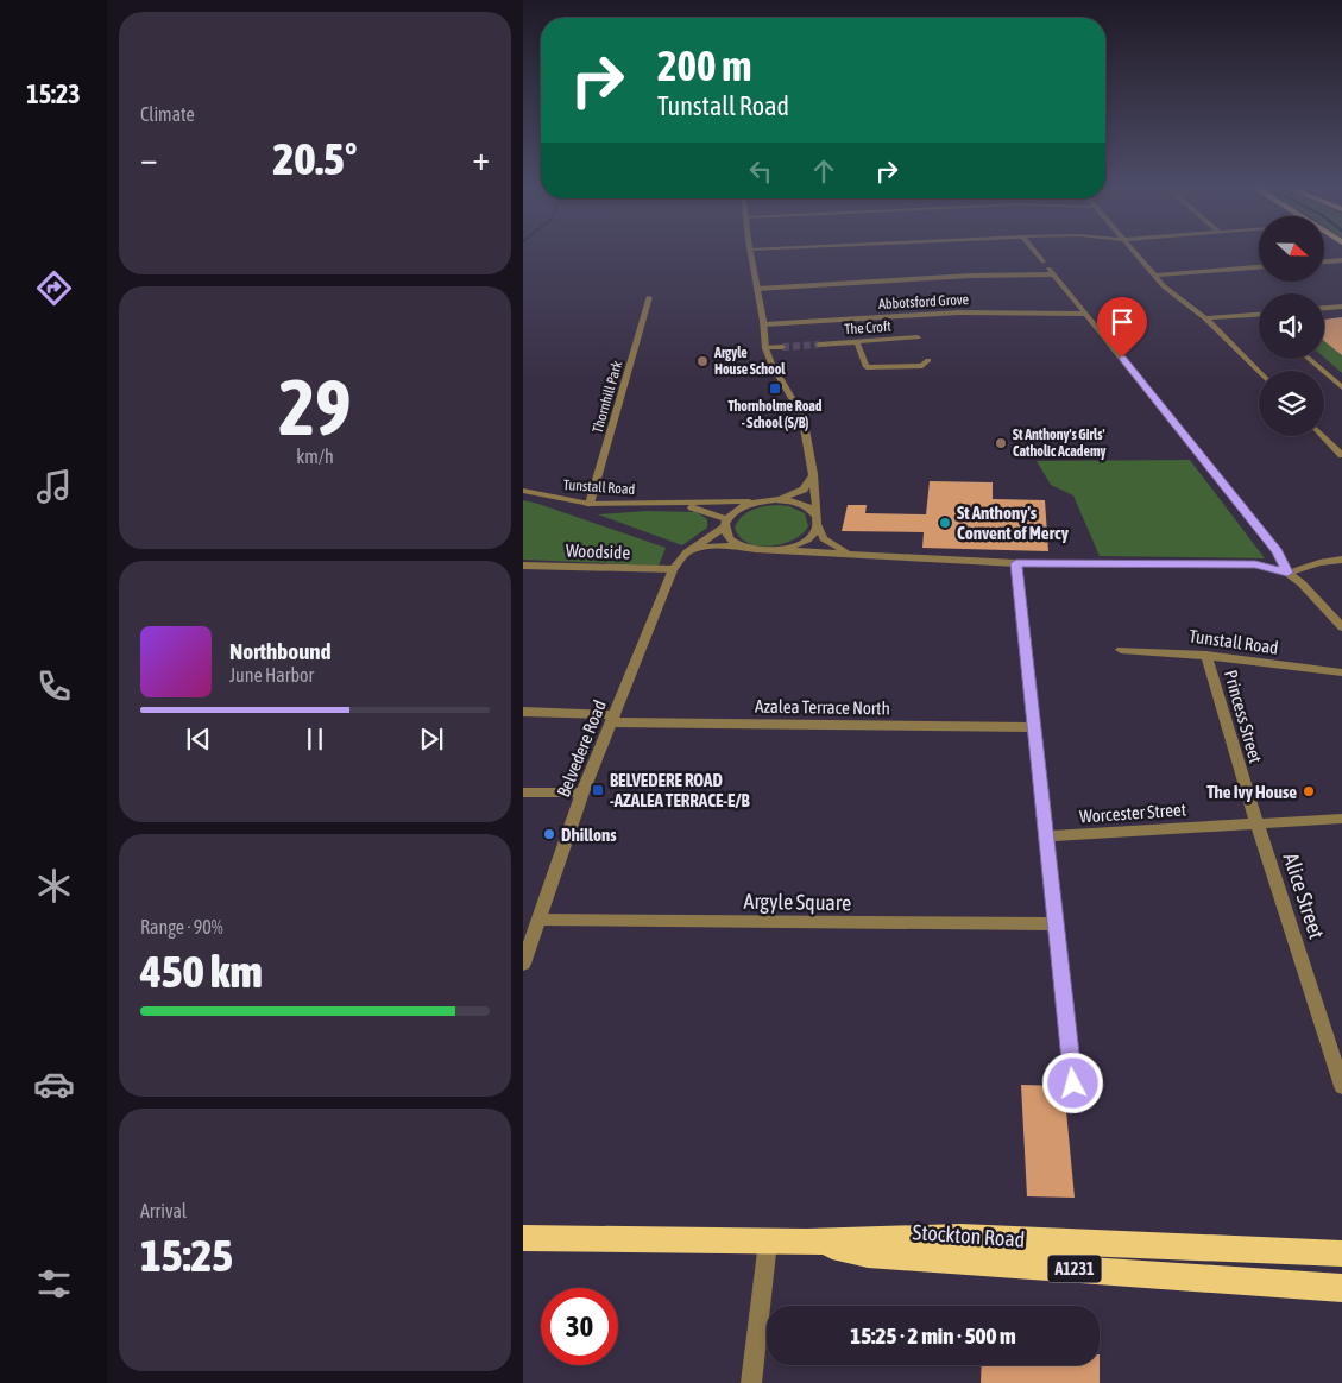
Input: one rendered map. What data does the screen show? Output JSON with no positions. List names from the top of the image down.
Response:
{
  "streets": {
    "highway": ["Stockton Road", "A1231"],
    "street": [
      "Abbotsford Grove",
      "The Croft",
      "Thornhill Park",
      "Tunstall Road",
      "Woodside",
      "Azalea Terrace North",
      "Princess Street",
      "Belvedere Road",
      "Worcester Street",
      "Alice Street",
      "Argyle Square"
    ]
  },
  "crossings": [
    ["Thornhill Park", "Tunstall Road"],
    ["Tunstall Road", "Princess Street"],
    ["Tunstall Road", "Belvedere Road"],
    ["Woodside", "Belvedere Road"],
    ["Azalea Terrace North", "Belvedere Road"],
    ["Princess Street", "Worcester Street"],
    ["Princess Street", "Alice Street"],
    ["Belvedere Road", "Argyle Square"],
    ["Worcester Street", "Alice Street"]
  ],
  "places": {
    "other": [
      "Argyle House School",
      "St Anthony's Girls' Catholic Academy",
      "St Anthony's Convent of Mercy",
      "The Ivy House",
      "Dhillons"
    ],
    "transit": ["Thornholme Road - School (S/B)", "BELVEDERE ROAD -AZALEA TERRACE-E/B"]
  },
  "north": "right",
  "page": {
    "tabs": "15:23",
    "tile": [
      "Climate",
      ["29", "km/h"],
      ["Range · 90%", "450 km"],
      ["Arrival", "15:25"]
    ],
    "turn": ["200 m", "Tunstall Road"],
    "heat": ["−", "20.5°", "+"],
    "song": ["Northbound", "June Harbor"],
    "limit": "30",
    "trip": "15:25 · 2 min · 500 m"
  }
}
